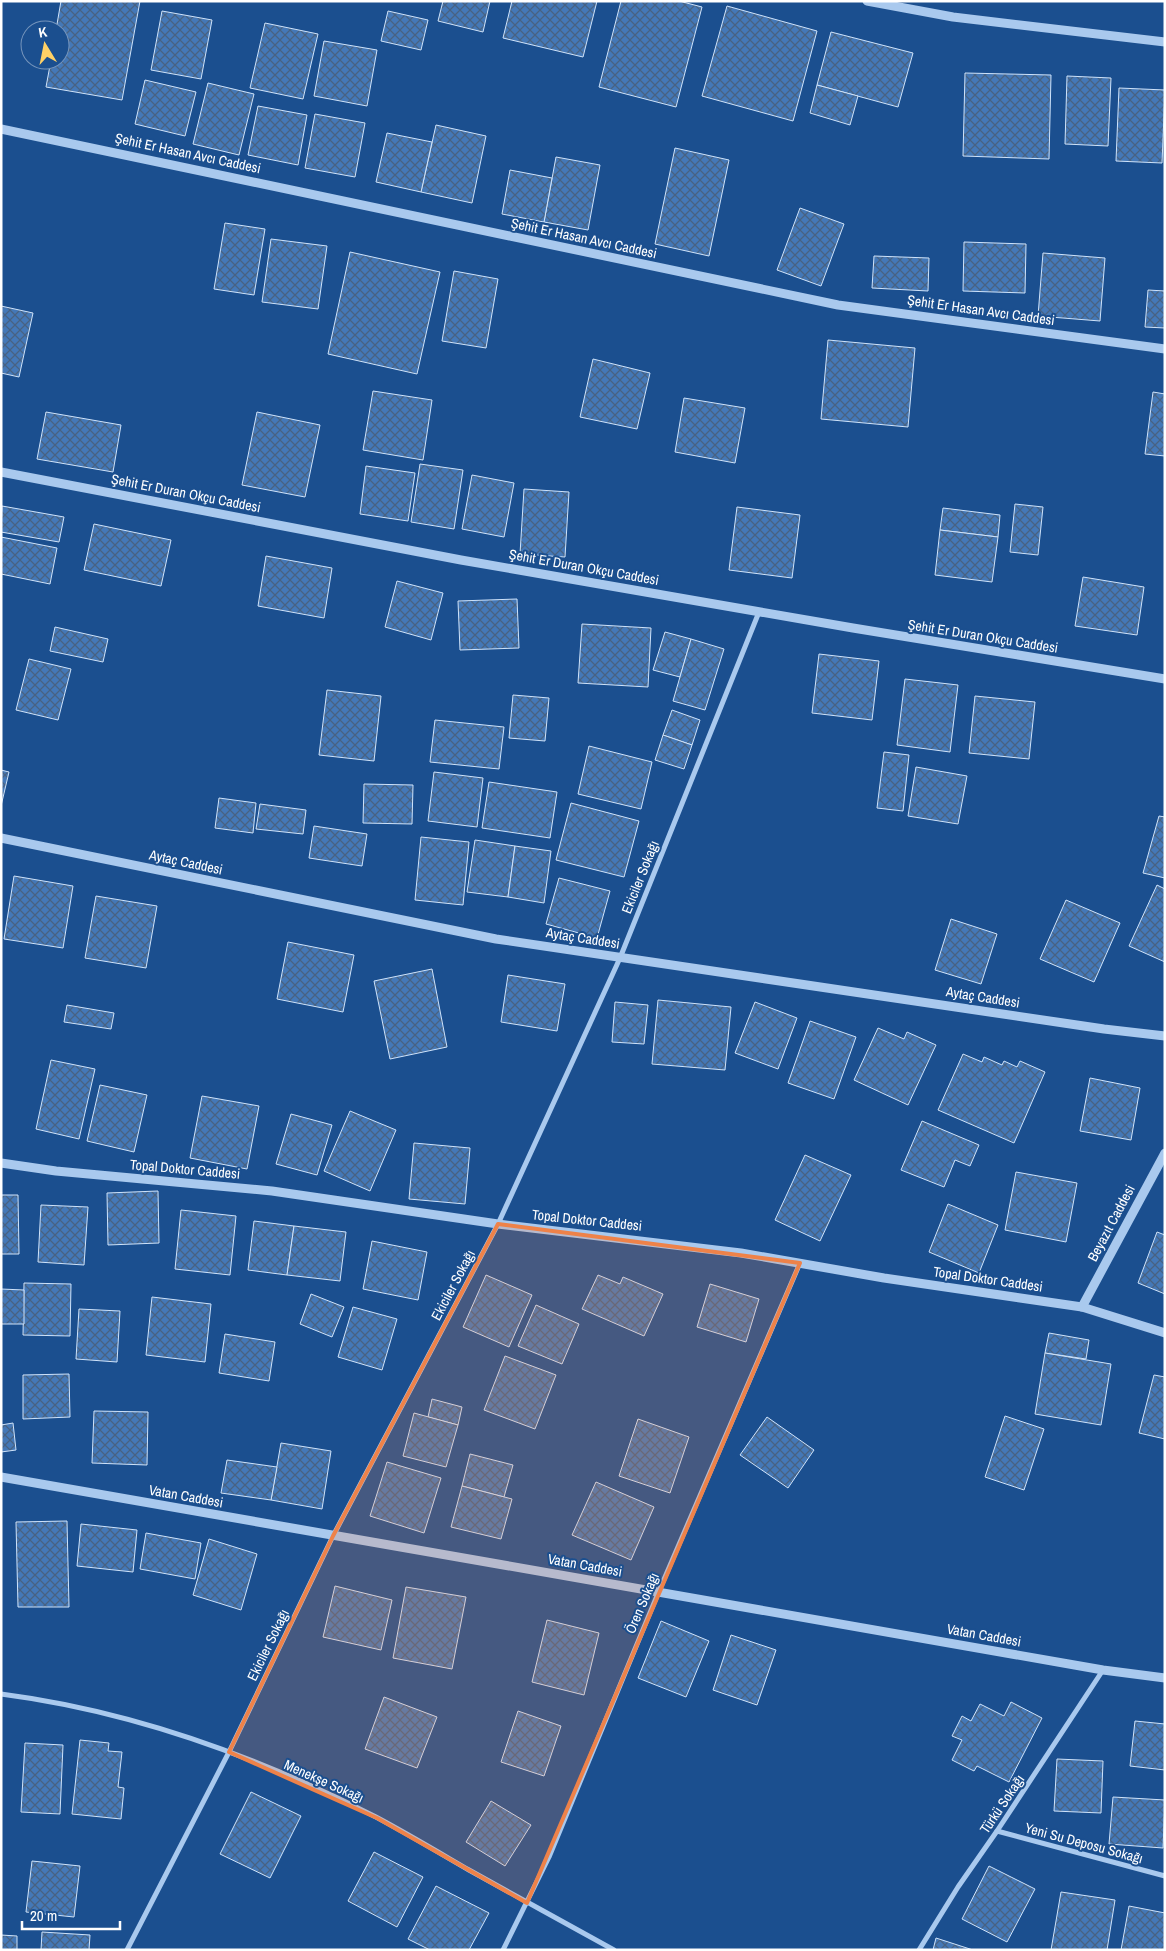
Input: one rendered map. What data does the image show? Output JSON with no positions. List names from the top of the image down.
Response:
{
  "streets": {
    "street": [
      "Şehit Er Hasan Avcı Caddesi",
      "Şehit Er Duran Okçu Caddesi",
      "Aytaç Caddesi",
      "Ekiciler Sokağı",
      "Topal Doktor Caddesi",
      "Beyazıt Caddesi",
      "Vatan Caddesi",
      "Ören Sokağı",
      "Menekşe Sokağı",
      "Türkü Sokağı",
      "Yeni Su Deposu Sokağı"
    ]
  },
  "crossings": [
    ["Şehit Er Duran Okçu Caddesi", "Ekiciler Sokağı"],
    ["Aytaç Caddesi", "Ekiciler Sokağı"],
    ["Ekiciler Sokağı", "Topal Doktor Caddesi"],
    ["Ekiciler Sokağı", "Vatan Caddesi"],
    ["Ekiciler Sokağı", "Menekşe Sokağı"],
    ["Topal Doktor Caddesi", "Beyazıt Caddesi"],
    ["Topal Doktor Caddesi", "Ören Sokağı"],
    ["Vatan Caddesi", "Ören Sokağı"],
    ["Vatan Caddesi", "Türkü Sokağı"],
    ["Ören Sokağı", "Menekşe Sokağı"],
    ["Türkü Sokağı", "Yeni Su Deposu Sokağı"]
  ],
  "scale_bar": "20 m",
  "north": "top"
}
